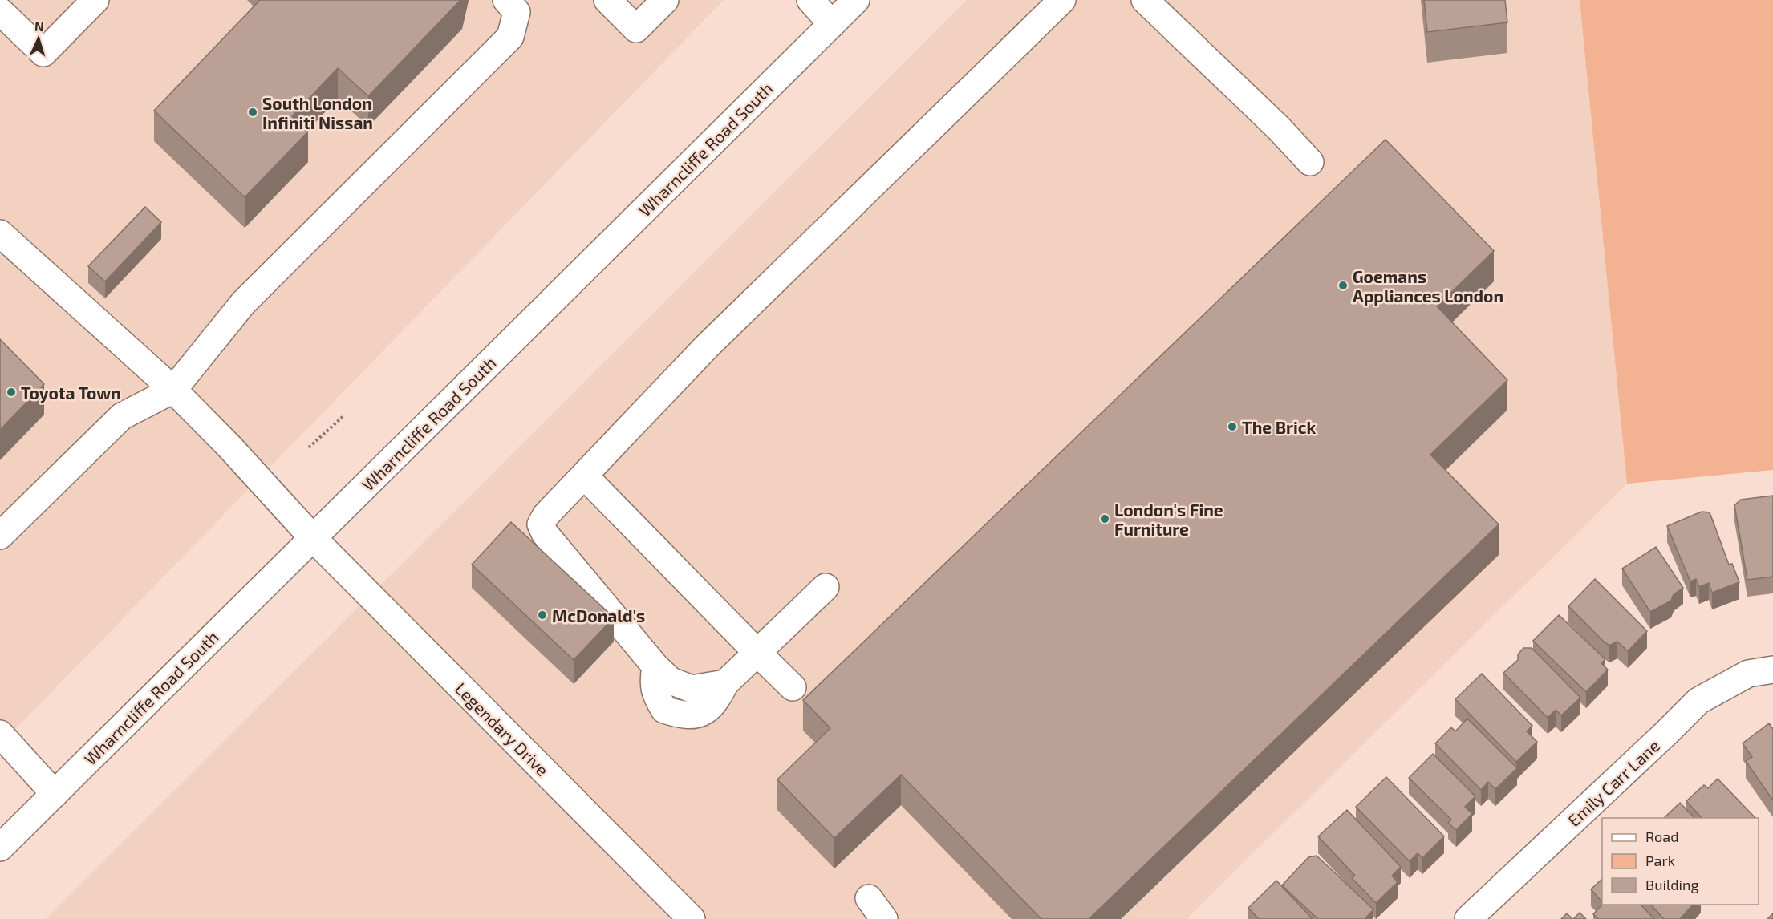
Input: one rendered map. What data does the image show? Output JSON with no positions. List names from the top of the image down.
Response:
{
  "streets": {
    "main road": ["Wharncliffe Road South", "Legendary Drive", "Emily Carr Lane"]
  },
  "crossings": [
    ["Wharncliffe Road South", "Legendary Drive"]
  ],
  "places": [
    "South London Infiniti Nissan",
    "Goemans Appliances London",
    "Toyota Town",
    "The Brick",
    "London's Fine Furniture",
    "McDonald's"
  ],
  "legend": ["Road", "Park", "Building"],
  "north": "top"
}
